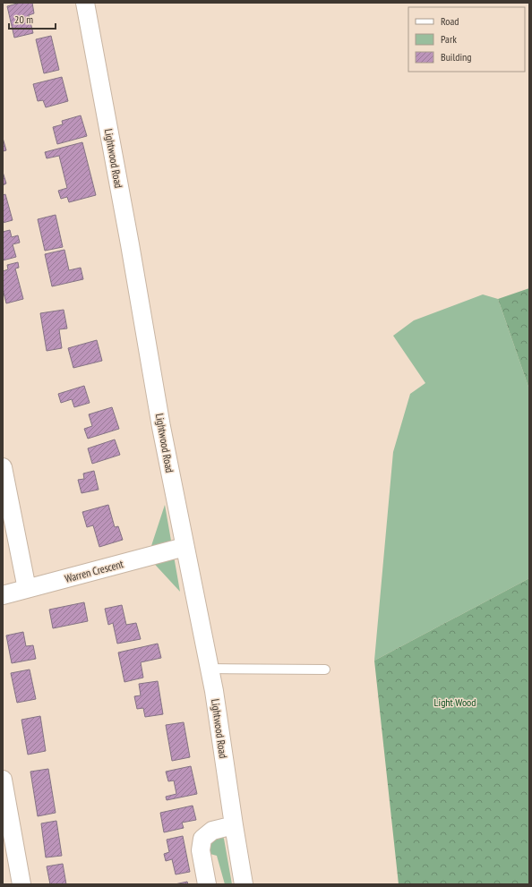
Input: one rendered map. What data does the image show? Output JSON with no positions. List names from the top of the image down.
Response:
{
  "streets": {
    "street": ["Lightwood Road", "Warren Crescent"]
  },
  "crossings": [
    ["Lightwood Road", "Warren Crescent"]
  ],
  "parks": ["Light Wood"],
  "legend": ["Road", "Park", "Building"],
  "scale_bar": "20 m"
}
